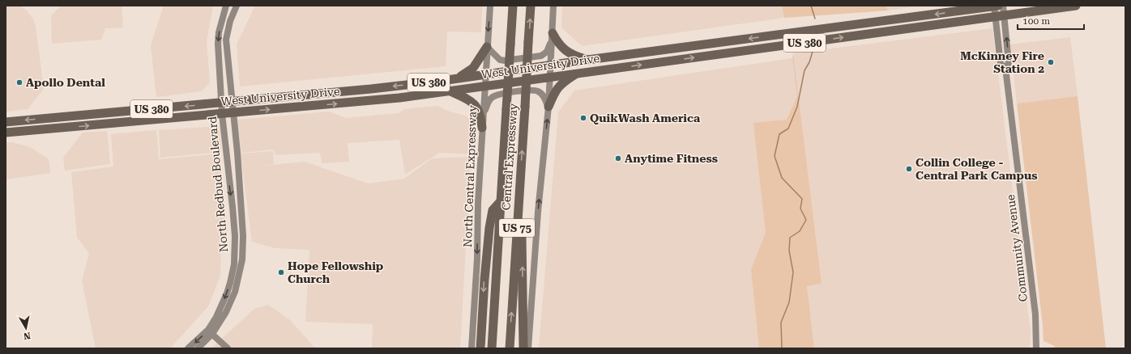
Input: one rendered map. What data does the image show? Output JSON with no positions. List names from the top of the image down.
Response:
{
  "streets": {
    "highway": [
      "US 380",
      "West University Drive",
      "Central Expressway",
      "US 75"
    ],
    "street": ["North Central Expressway", "North Redbud Boulevard", "Community Avenue"]
  },
  "crossings": [
    ["West University Drive", "North Central Expressway"],
    ["West University Drive", "North Redbud Boulevard"],
    ["West University Drive", "Community Avenue"]
  ],
  "places": [
    "McKinney Fire Station 2",
    "Apollo Dental",
    "QuikWash America",
    "Anytime Fitness",
    "Collin College - Central Park Campus",
    "Hope Fellowship Church"
  ],
  "scale_bar": "100 m",
  "north": "bottom"
}
